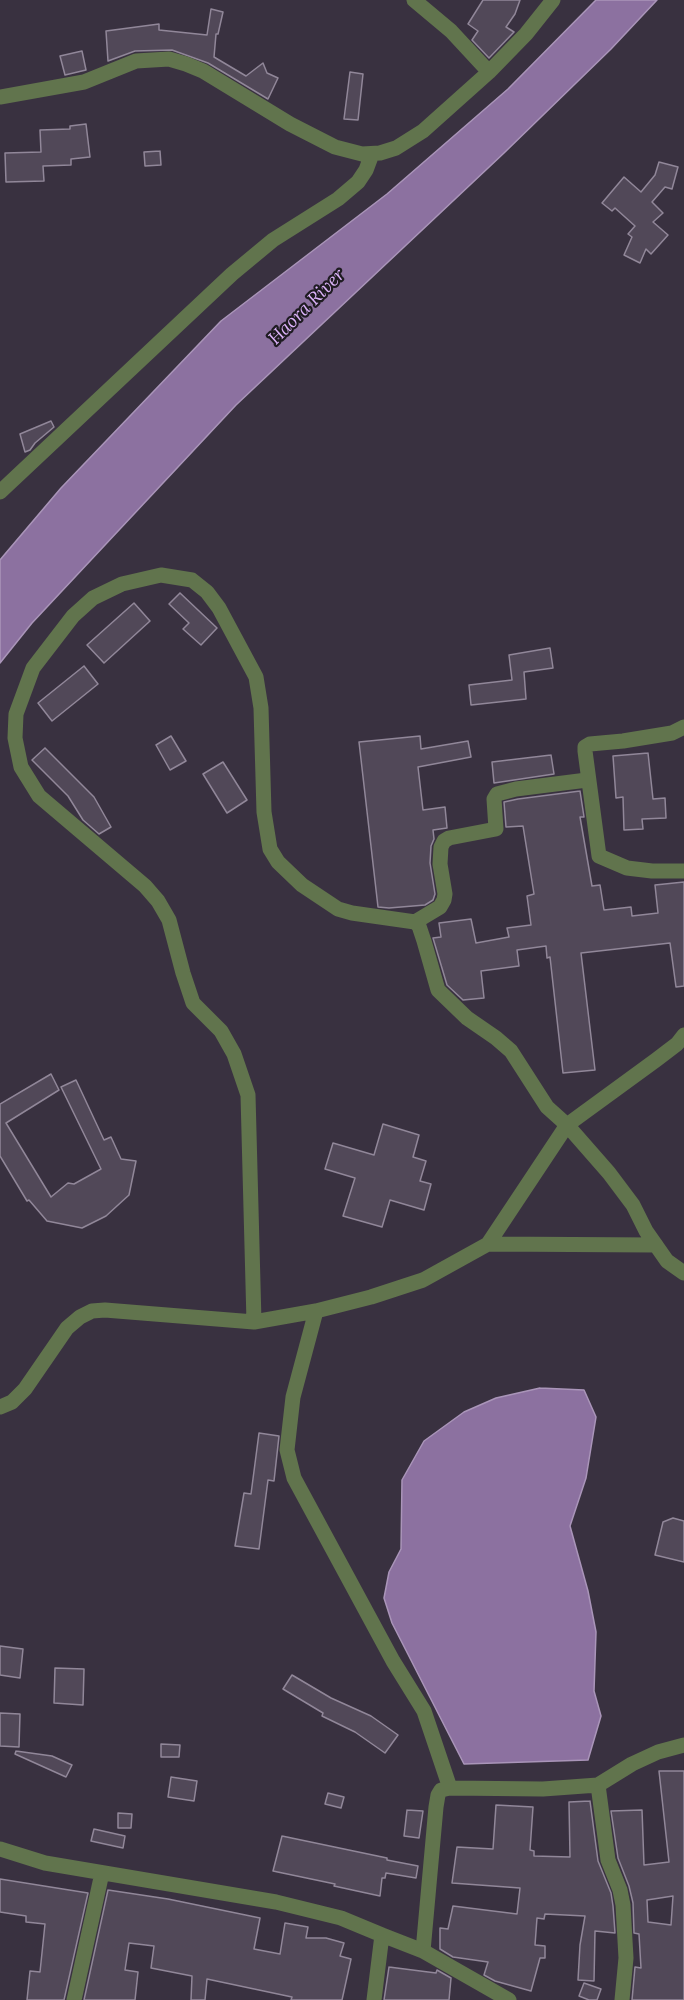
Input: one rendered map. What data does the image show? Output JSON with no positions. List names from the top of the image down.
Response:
{
  "water": ["Haora River"]
}
